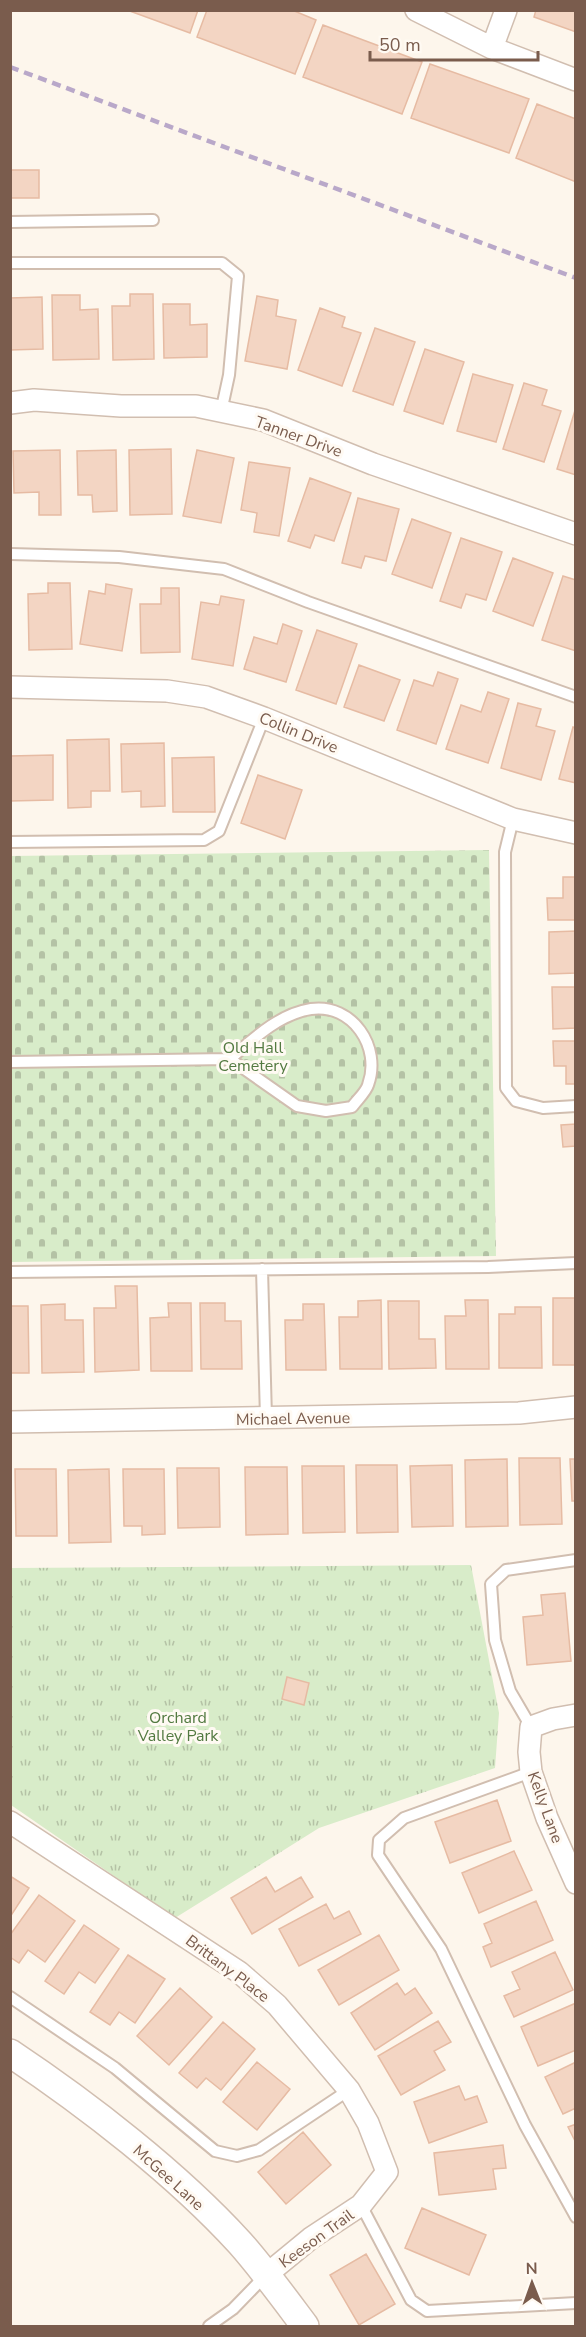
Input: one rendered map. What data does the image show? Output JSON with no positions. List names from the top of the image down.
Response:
{
  "streets": {
    "street": [
      "Tanner Drive",
      "Collin Drive",
      "Michael Avenue",
      "Kelly Lane",
      "Brittany Place",
      "McGee Lane",
      "Keeson Trail"
    ]
  },
  "crossings": [
    ["Brittany Place", "Keeson Trail"],
    ["McGee Lane", "Keeson Trail"]
  ],
  "parks": ["Old Hall Cemetery", "Orchard Valley Park"],
  "scale_bar": "50 m",
  "north": "top"
}
